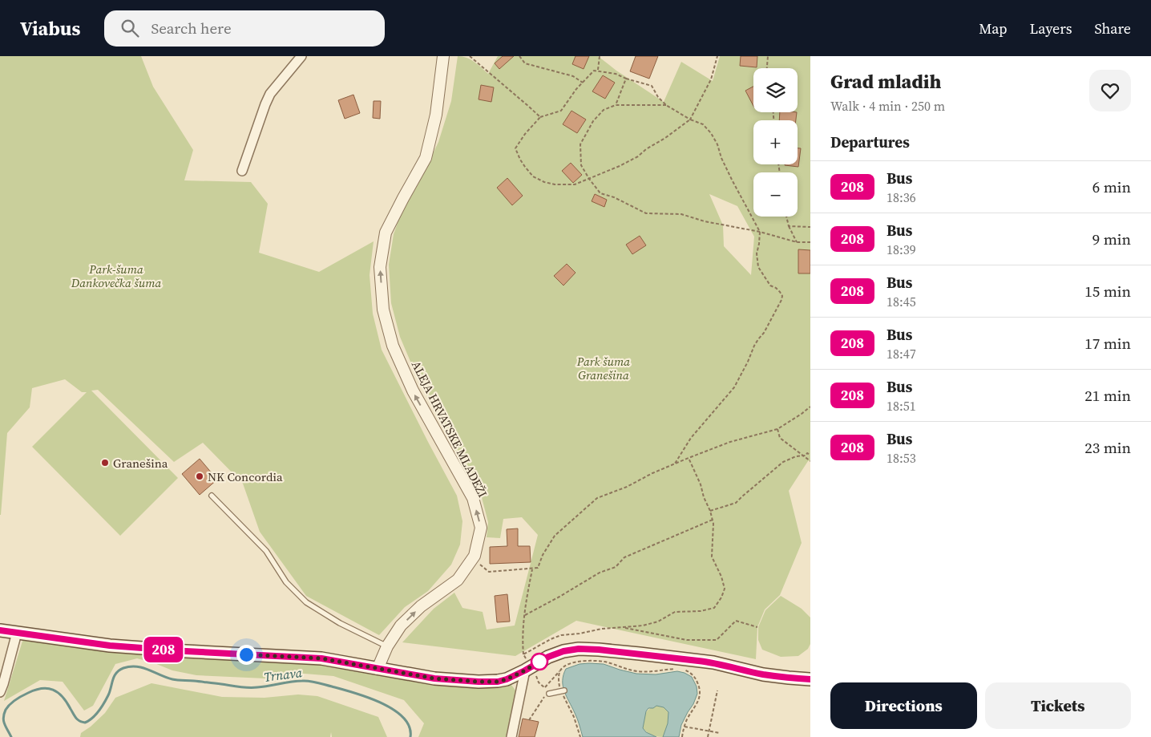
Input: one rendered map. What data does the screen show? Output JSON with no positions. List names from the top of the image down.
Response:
{
  "streets": {
    "street": ["ALEJA HRVATSKE MLADEŽI"]
  },
  "one_way": ["ALEJA HRVATSKE MLADEŽI"],
  "water": ["Trnava"],
  "parks": ["Park-šuma Dankovečka šuma", "Park šuma Granešina"],
  "places": ["Granešina", "NK Concordia"],
  "lines": ["bus line 208"],
  "page": {
    "header": "Viabus",
    "search": "Search here",
    "nav": ["Map", "Layers", "Share"],
    "on_map": "208",
    "heading": [
      ["Grad mladih", "Walk · 4 min · 250 m"],
      "Departures"
    ],
    "map_buttons": ["+", "−"],
    "list": [
      {
        "mark": "208",
        "name": "Bus",
        "note": "18:36",
        "value": "6 min"
      },
      {
        "mark": "208",
        "name": "Bus",
        "note": "18:39",
        "value": "9 min"
      },
      {
        "mark": "208",
        "name": "Bus",
        "note": "18:45",
        "value": "15 min"
      },
      {
        "mark": "208",
        "name": "Bus",
        "note": "18:47",
        "value": "17 min"
      },
      {
        "mark": "208",
        "name": "Bus",
        "note": "18:51",
        "value": "21 min"
      },
      {
        "mark": "208",
        "name": "Bus",
        "note": "18:53",
        "value": "23 min"
      }
    ],
    "buttons": ["Directions", "Tickets"]
  }
}
